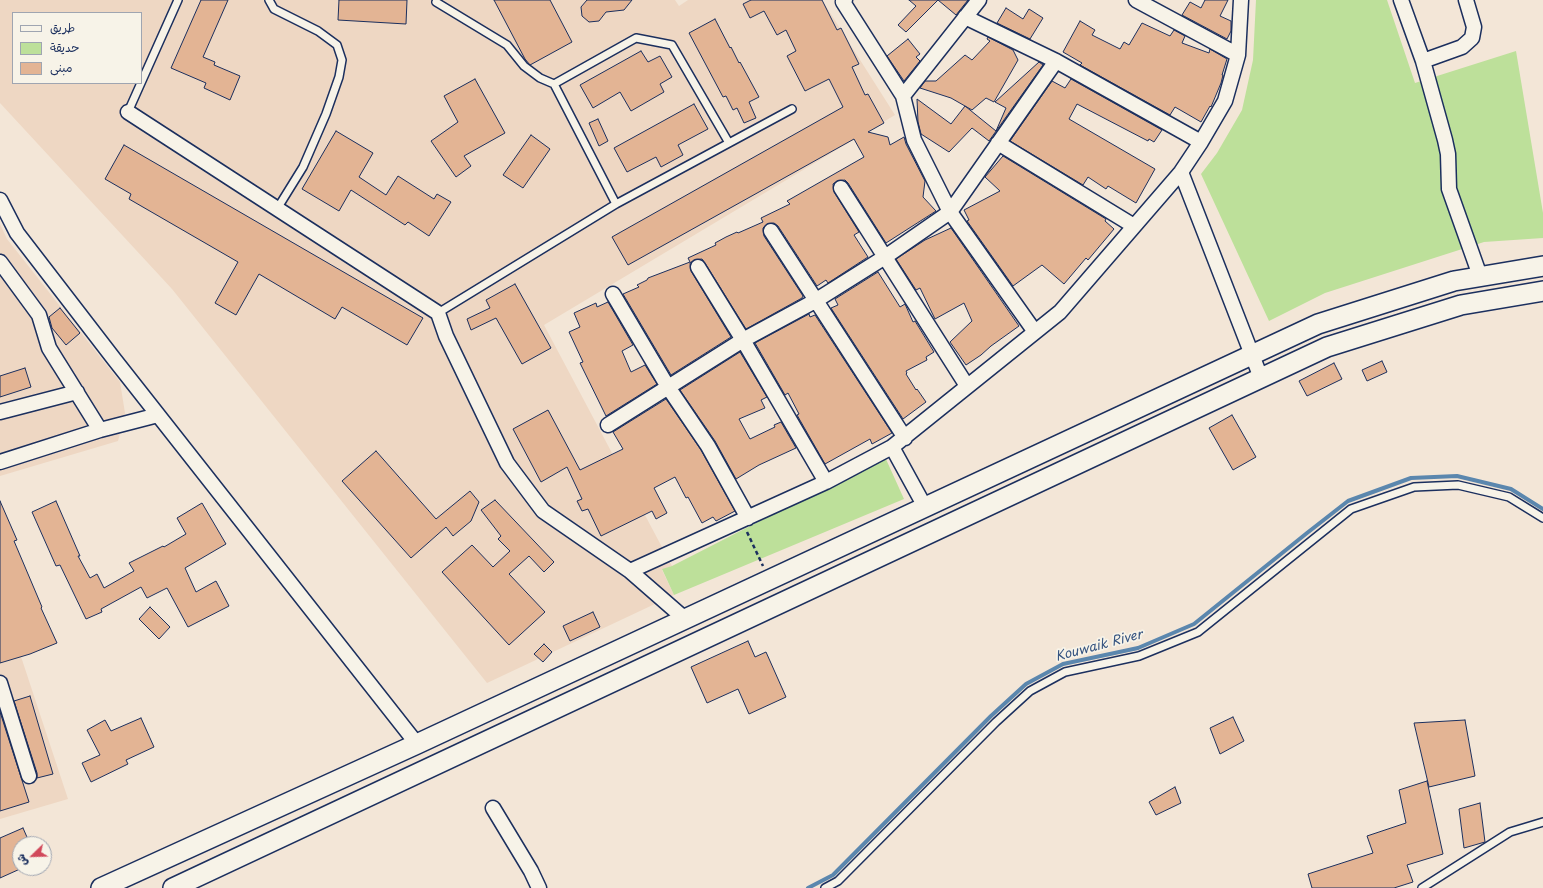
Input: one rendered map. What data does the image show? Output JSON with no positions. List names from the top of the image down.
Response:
{
  "water": ["Kouwaik River"],
  "legend": ["طريق", "حديقة", "مبنى"],
  "north": "bottom left"
}
